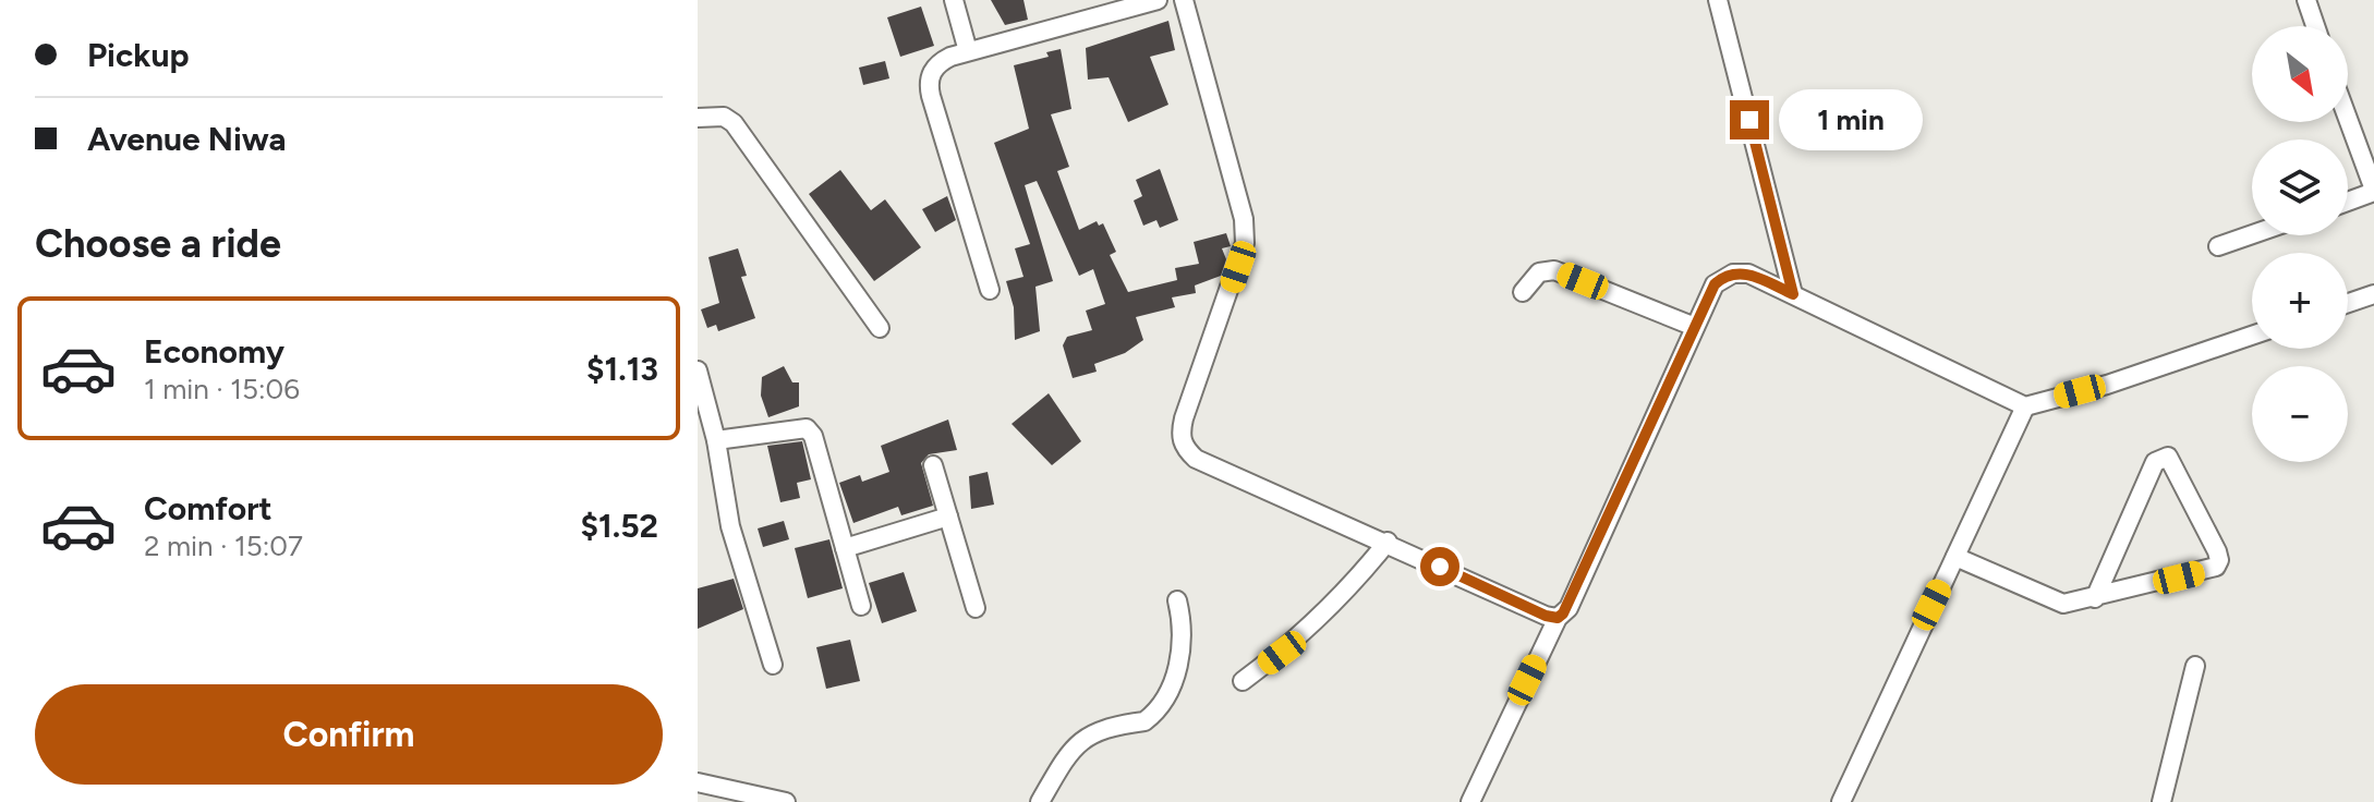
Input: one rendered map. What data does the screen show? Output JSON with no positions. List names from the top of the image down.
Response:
{
  "north": "bottom right",
  "page": {
    "banner": ["Pickup", "Avenue Niwa"],
    "map_buttons": ["+", "−"],
    "bubble": "1 min",
    "heading": "Choose a ride",
    "list": [
      {
        "name": "Economy",
        "note": "1 min · 15:06",
        "value": "$1.13"
      },
      {
        "name": "Comfort",
        "note": "2 min · 15:07",
        "value": "$1.52"
      }
    ],
    "buttons": "Confirm"
  }
}
